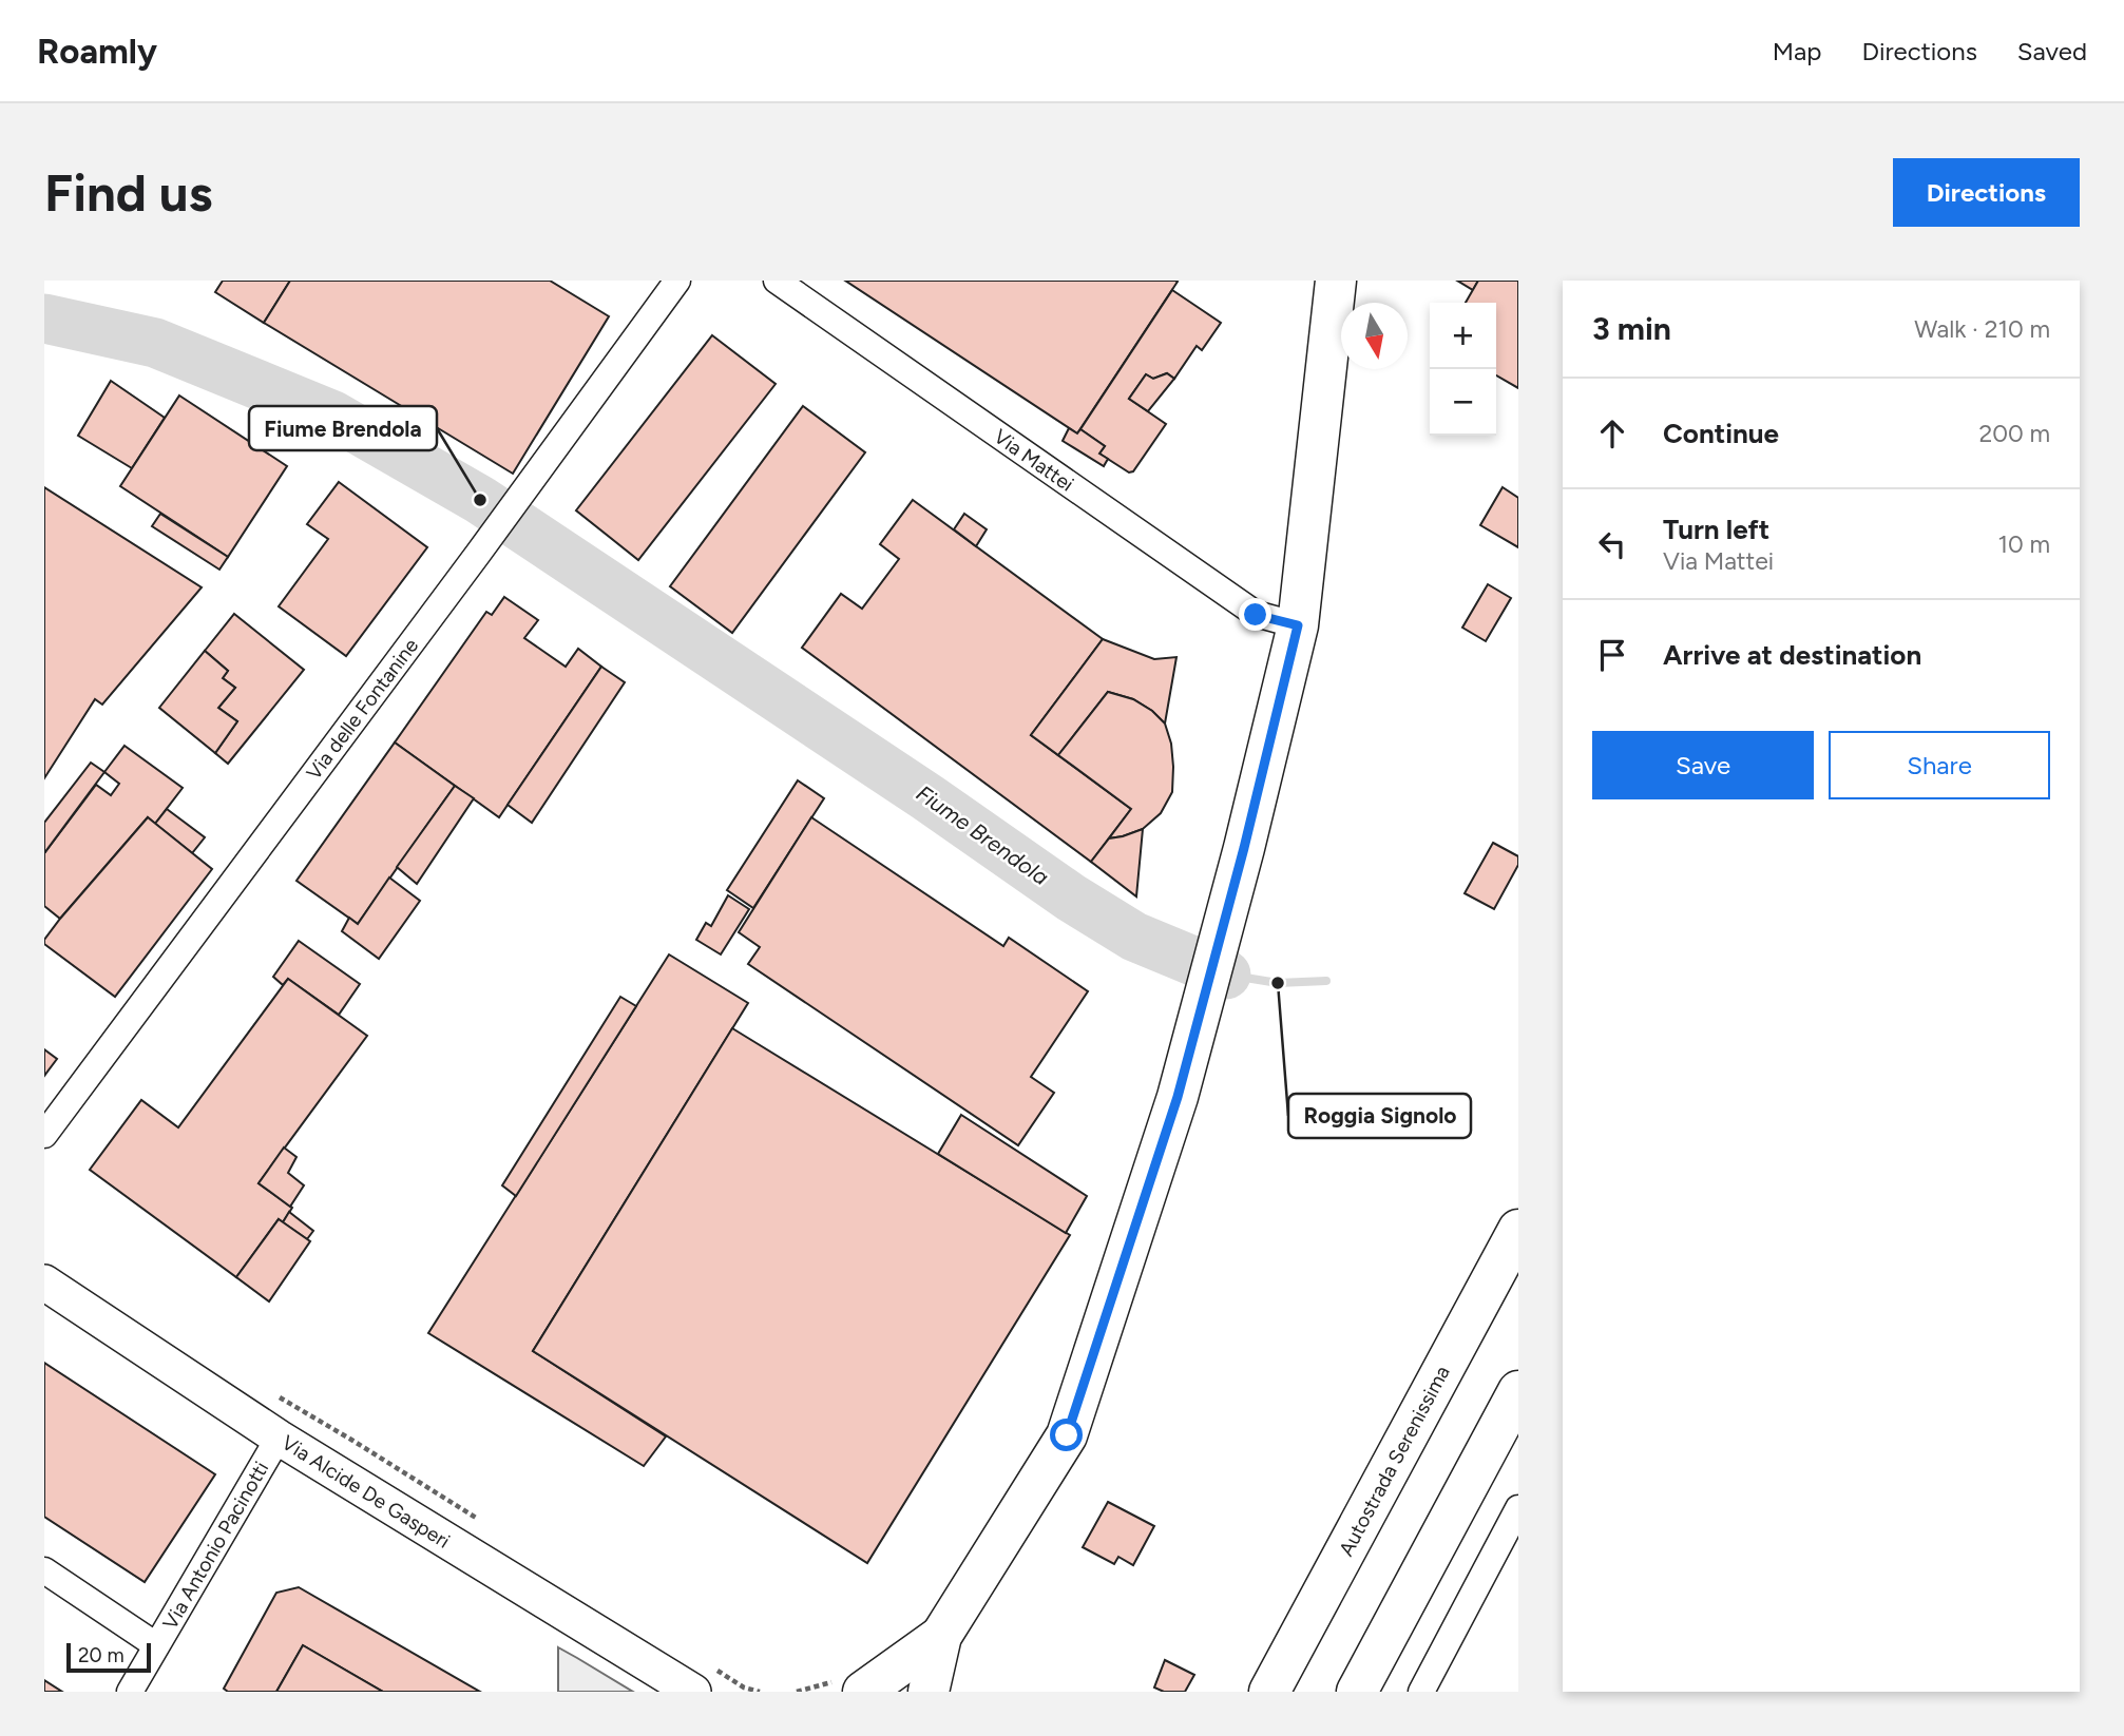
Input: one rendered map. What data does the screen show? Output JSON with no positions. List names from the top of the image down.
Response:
{
  "streets": {
    "main road": ["Autostrada Serenissima", "Via Alcide De Gasperi"],
    "street": ["Via Mattei", "Via delle Fontanine", "Via Antonio Pacinotti"]
  },
  "crossings": [
    ["Via Alcide De Gasperi", "Via Antonio Pacinotti"]
  ],
  "water": ["Fiume Brendola"],
  "places": ["Fiume Brendola", "Roggia Signolo"],
  "scale_bar": "20 m",
  "north": "bottom",
  "page": {
    "header": "Roamly",
    "nav": ["Map", "Directions", "Saved"],
    "buttons": [
      "Directions",
      ["Save", "Share"]
    ],
    "title": "Find us",
    "heading": ["3 min", "Walk · 210 m"],
    "map_buttons": ["+", "−"],
    "list": [
      ["Continue", "200 m"],
      ["Turn left", "Via Mattei", "10 m"],
      "Arrive at destination"
    ],
    "scale": "20 m"
  }
}
